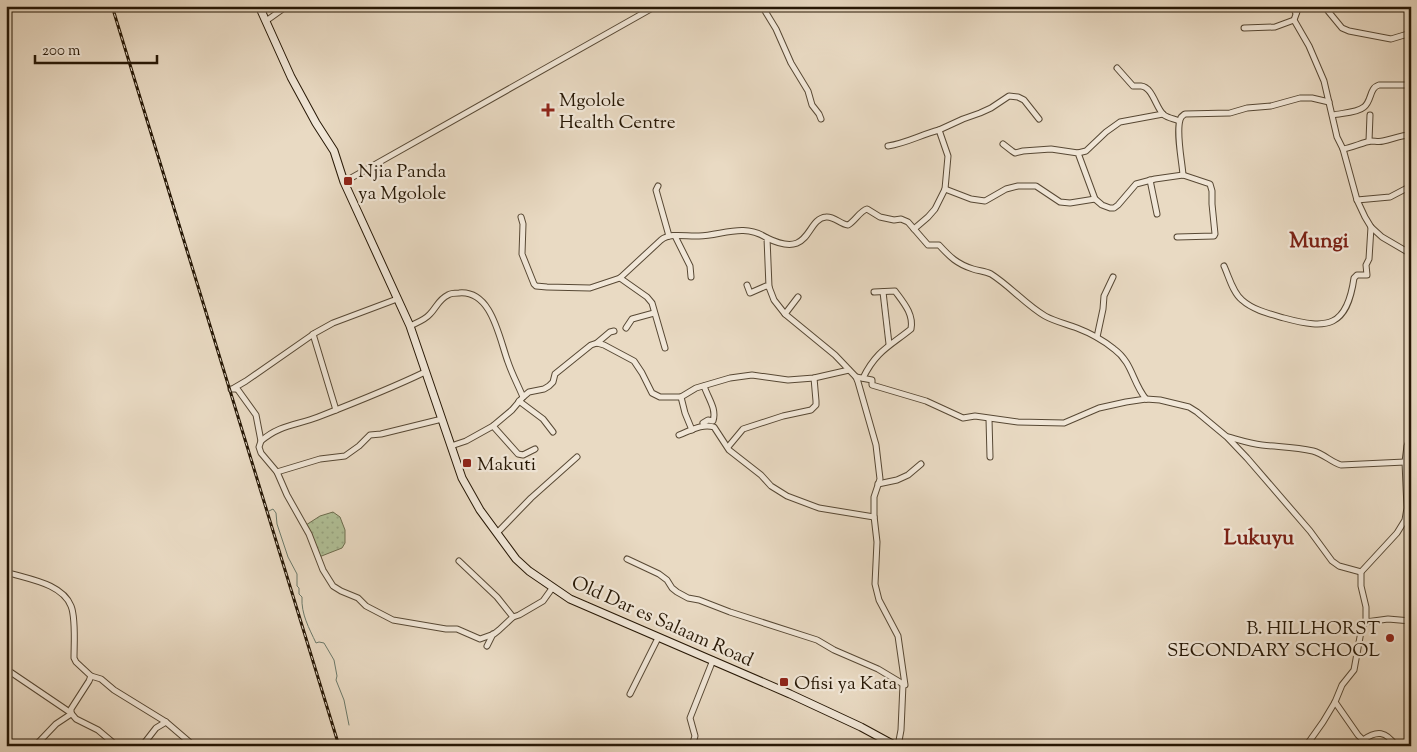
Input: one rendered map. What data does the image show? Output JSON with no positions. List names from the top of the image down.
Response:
{
  "streets": {
    "street": ["Old Dar es Salaam Road"]
  },
  "districts": ["Mungi", "Lukuyu"],
  "places": {
    "health": ["Mgolole Health Centre"],
    "transit": ["Njia Panda ya Mgolole", "Makuti", "Ofisi ya Kata"],
    "other": ["B. HILLHORST SECONDARY SCHOOL"]
  },
  "scale_bar": "200 m"
}
